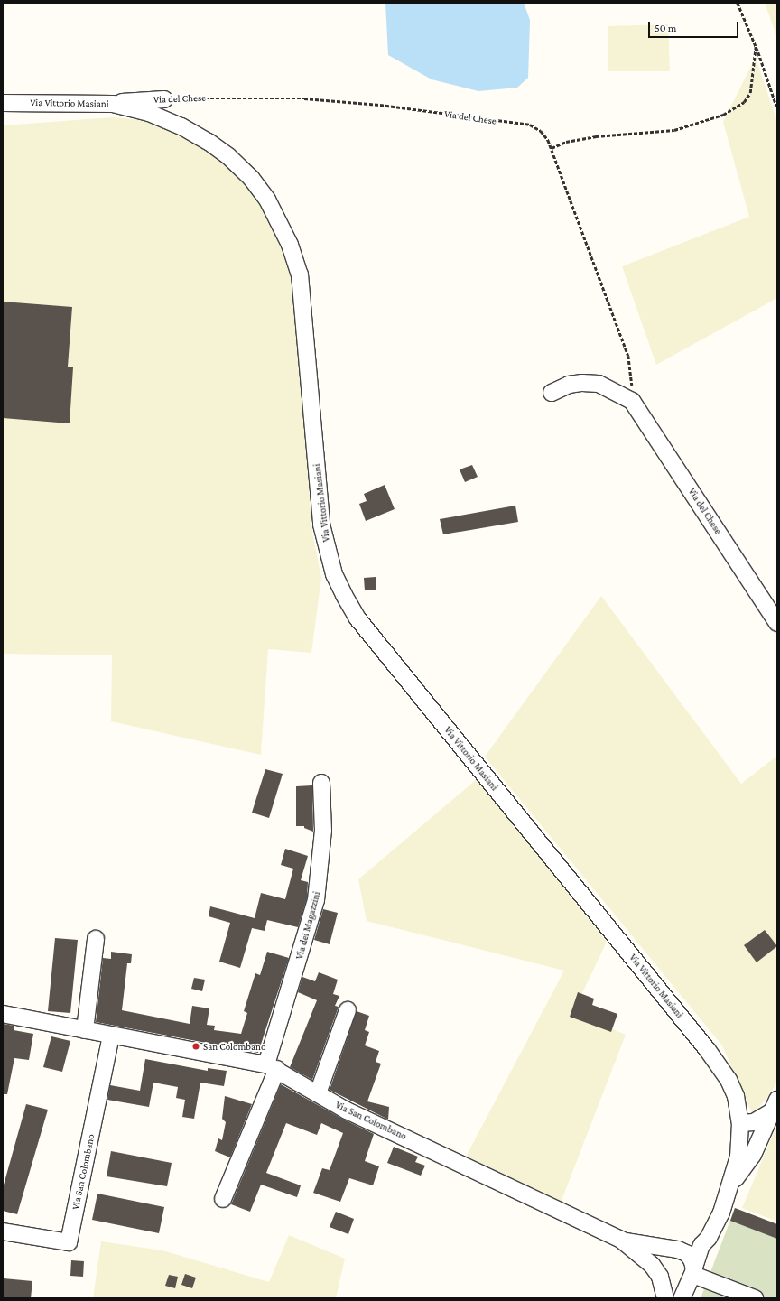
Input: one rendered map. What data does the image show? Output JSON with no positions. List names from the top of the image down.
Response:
{
  "streets": {
    "street": [
      "Via del Chese",
      "Via Vittorio Masiani",
      "Via dei Magazzini",
      "Via San Colombano"
    ]
  },
  "crossings": [
    ["Via del Chese", "Via Vittorio Masiani"],
    ["Via dei Magazzini", "Via San Colombano"]
  ],
  "places": ["San Colombano"],
  "scale_bar": "50 m"
}
